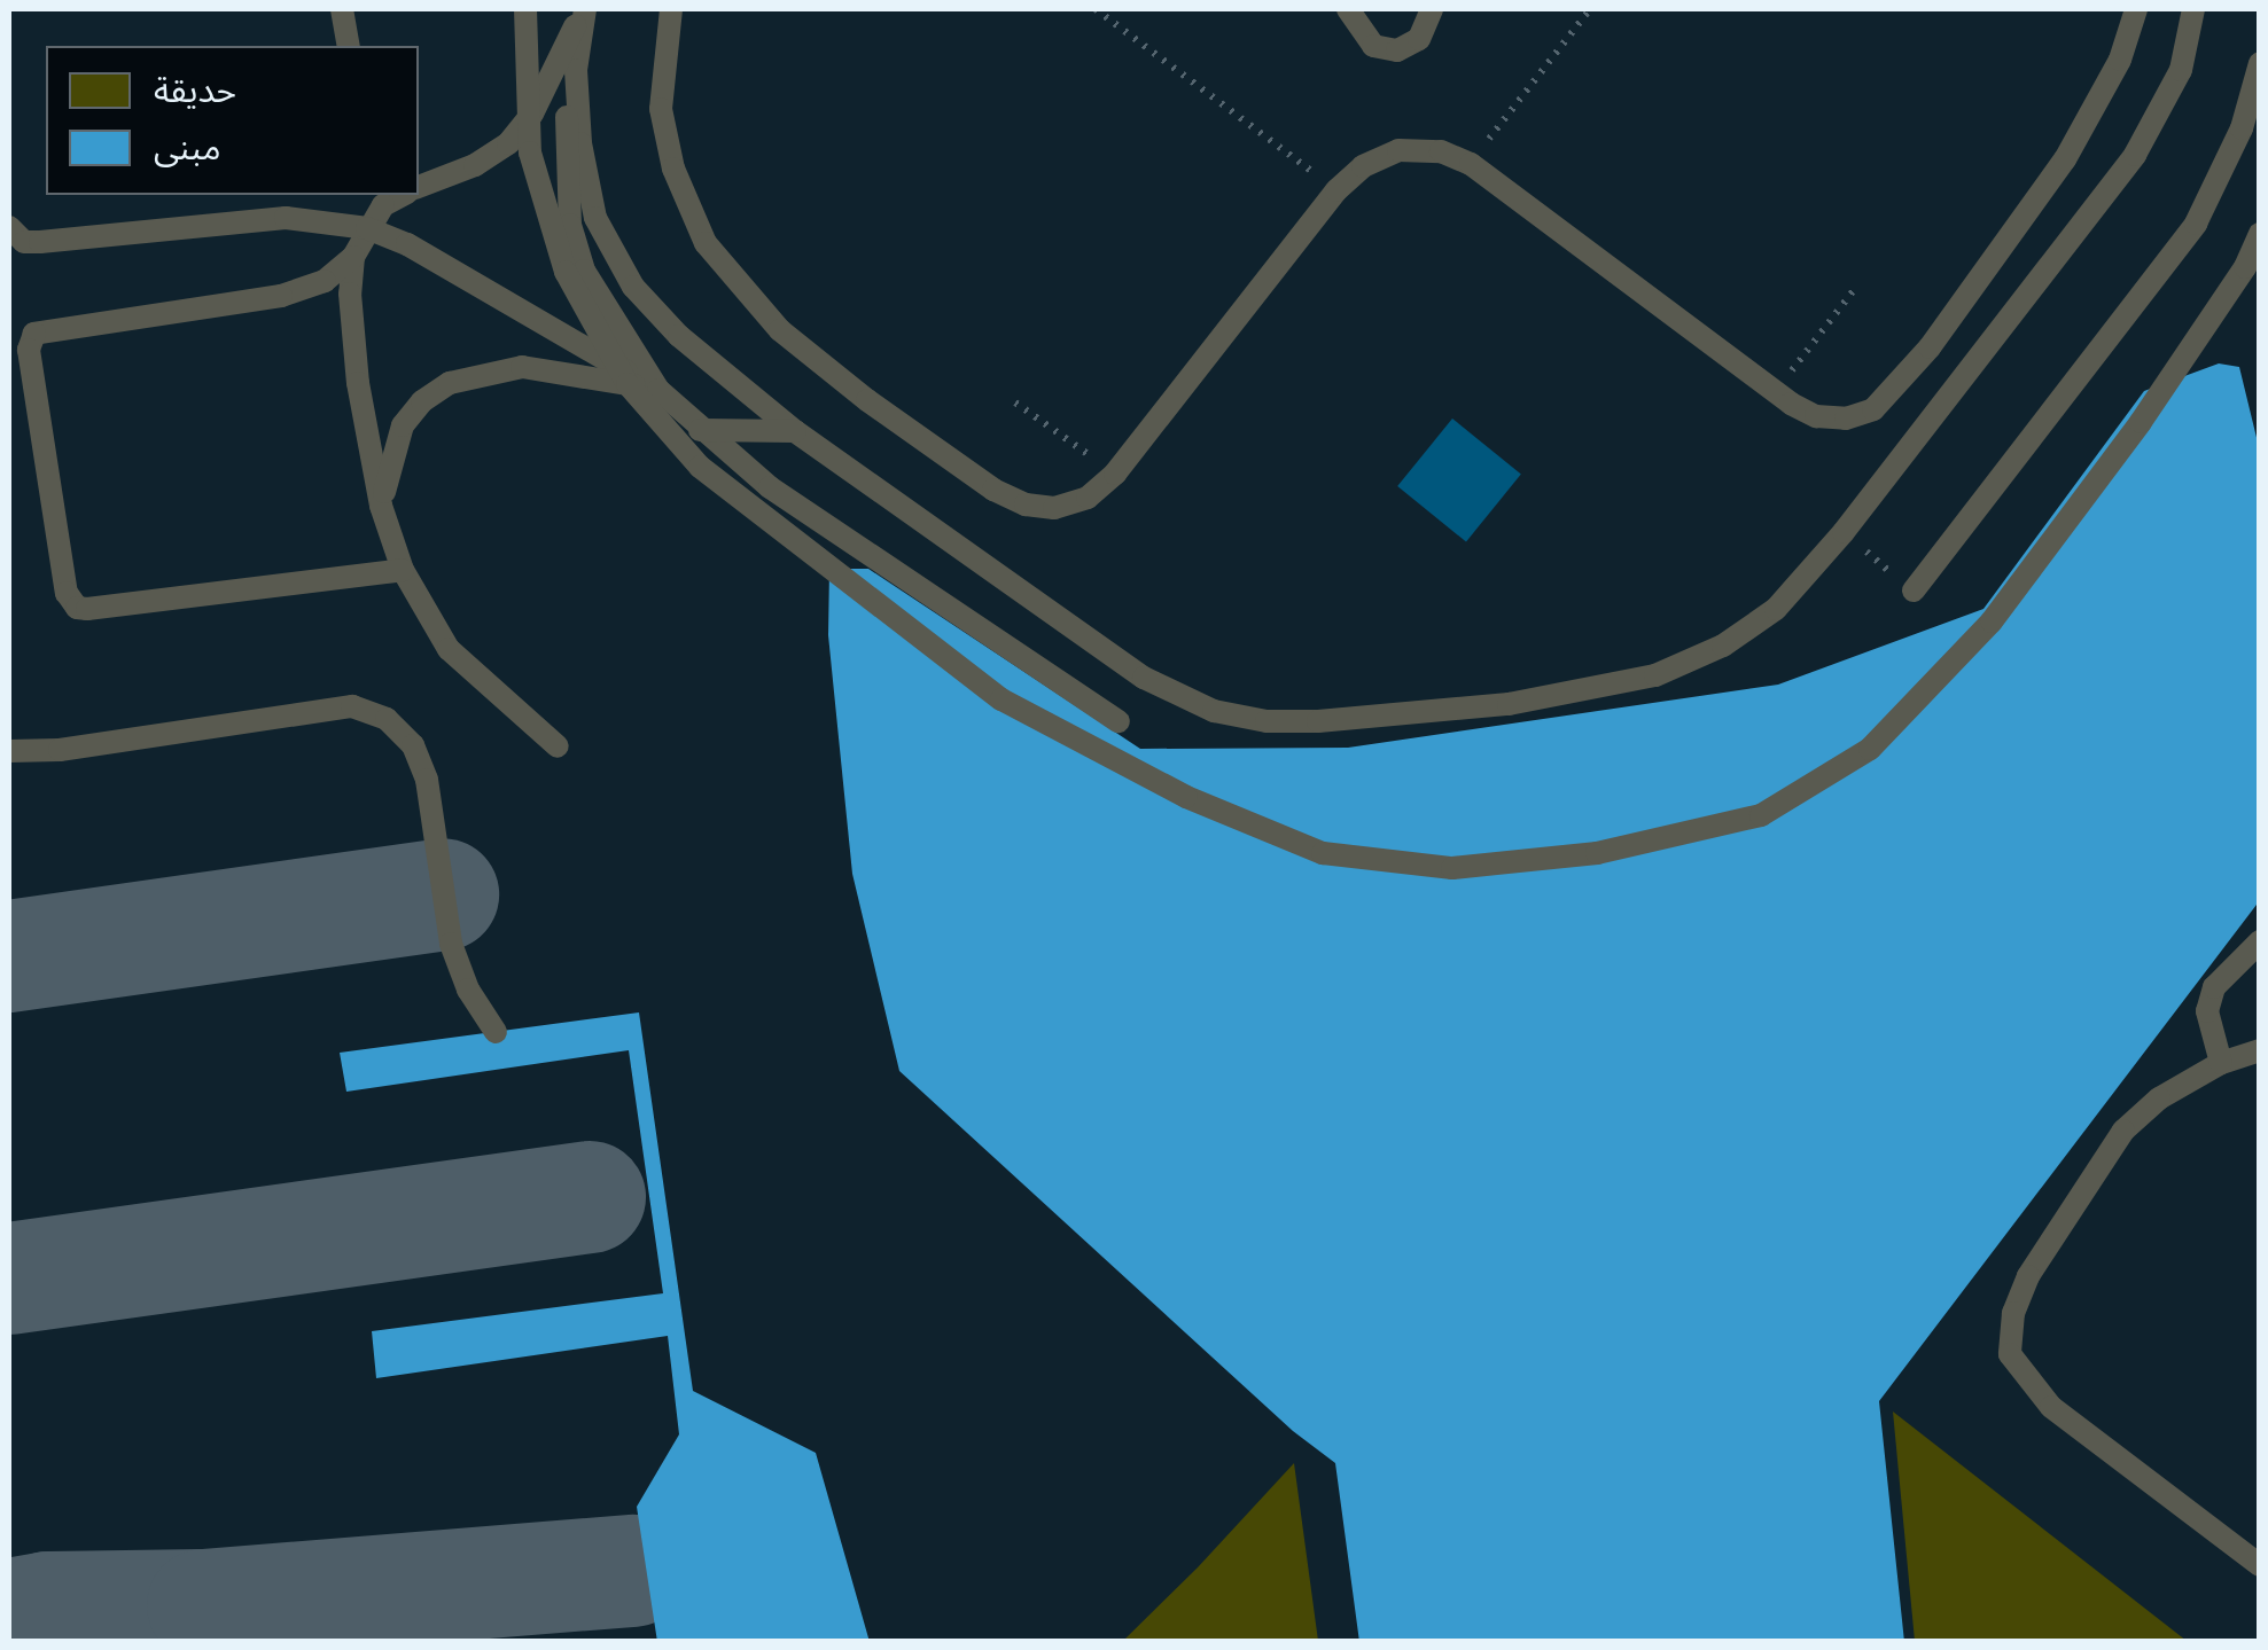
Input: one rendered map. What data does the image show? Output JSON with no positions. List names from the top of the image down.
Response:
{
  "legend": ["حديقة", "مبنى"]
}
